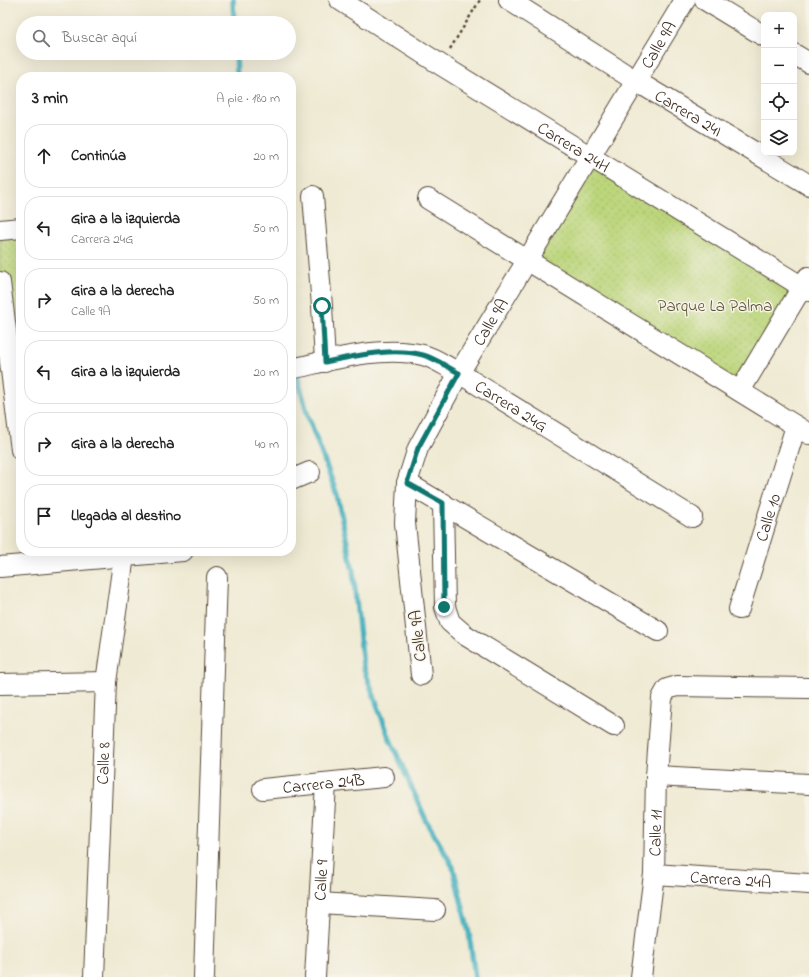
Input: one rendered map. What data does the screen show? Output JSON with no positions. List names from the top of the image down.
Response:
{
  "streets": {
    "street": [
      "Calle 9A",
      "Carrera 24I",
      "Carrera 24H",
      "Carrera 24G",
      "Calle 10",
      "Calle 8",
      "Carrera 24B",
      "Calle 11",
      "Carrera 24A",
      "Calle 9"
    ]
  },
  "crossings": [
    ["Calle 9A", "Carrera 24I"],
    ["Calle 9A", "Carrera 24H"],
    ["Calle 9A", "Carrera 24G"],
    ["Carrera 24B", "Calle 9"],
    ["Calle 11", "Carrera 24A"]
  ],
  "parks": ["Parque La Palma"],
  "page": {
    "map_buttons": ["+", "−"],
    "search": "Buscar aquí",
    "heading": ["3 min", "A pie · 180 m"],
    "list": [
      ["Continúa", "20 m"],
      ["Gira a la izquierda", "Carrera 24G", "50 m"],
      ["Gira a la derecha", "Calle 9A", "50 m"],
      ["Gira a la izquierda", "20 m"],
      ["Gira a la derecha", "40 m"],
      "Llegada al destino"
    ]
  }
}
